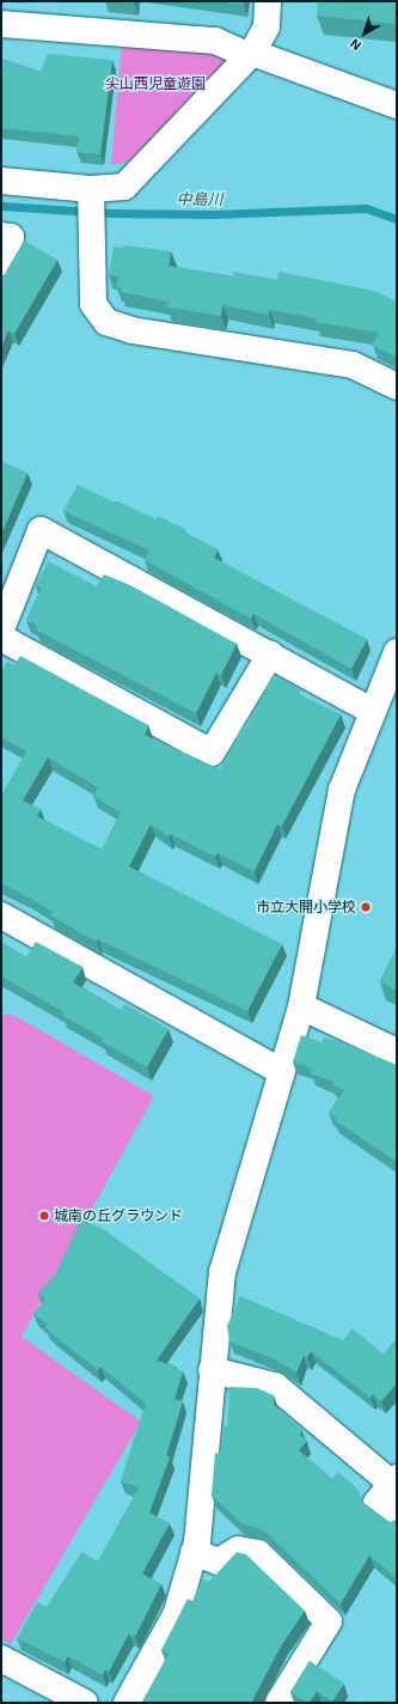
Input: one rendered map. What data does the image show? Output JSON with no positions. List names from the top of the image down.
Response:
{
  "water": ["中島川"],
  "parks": ["尖山西児童遊園"],
  "places": ["市立大開小学校", "城南の丘グラウンド"],
  "north": "bottom left"
}
